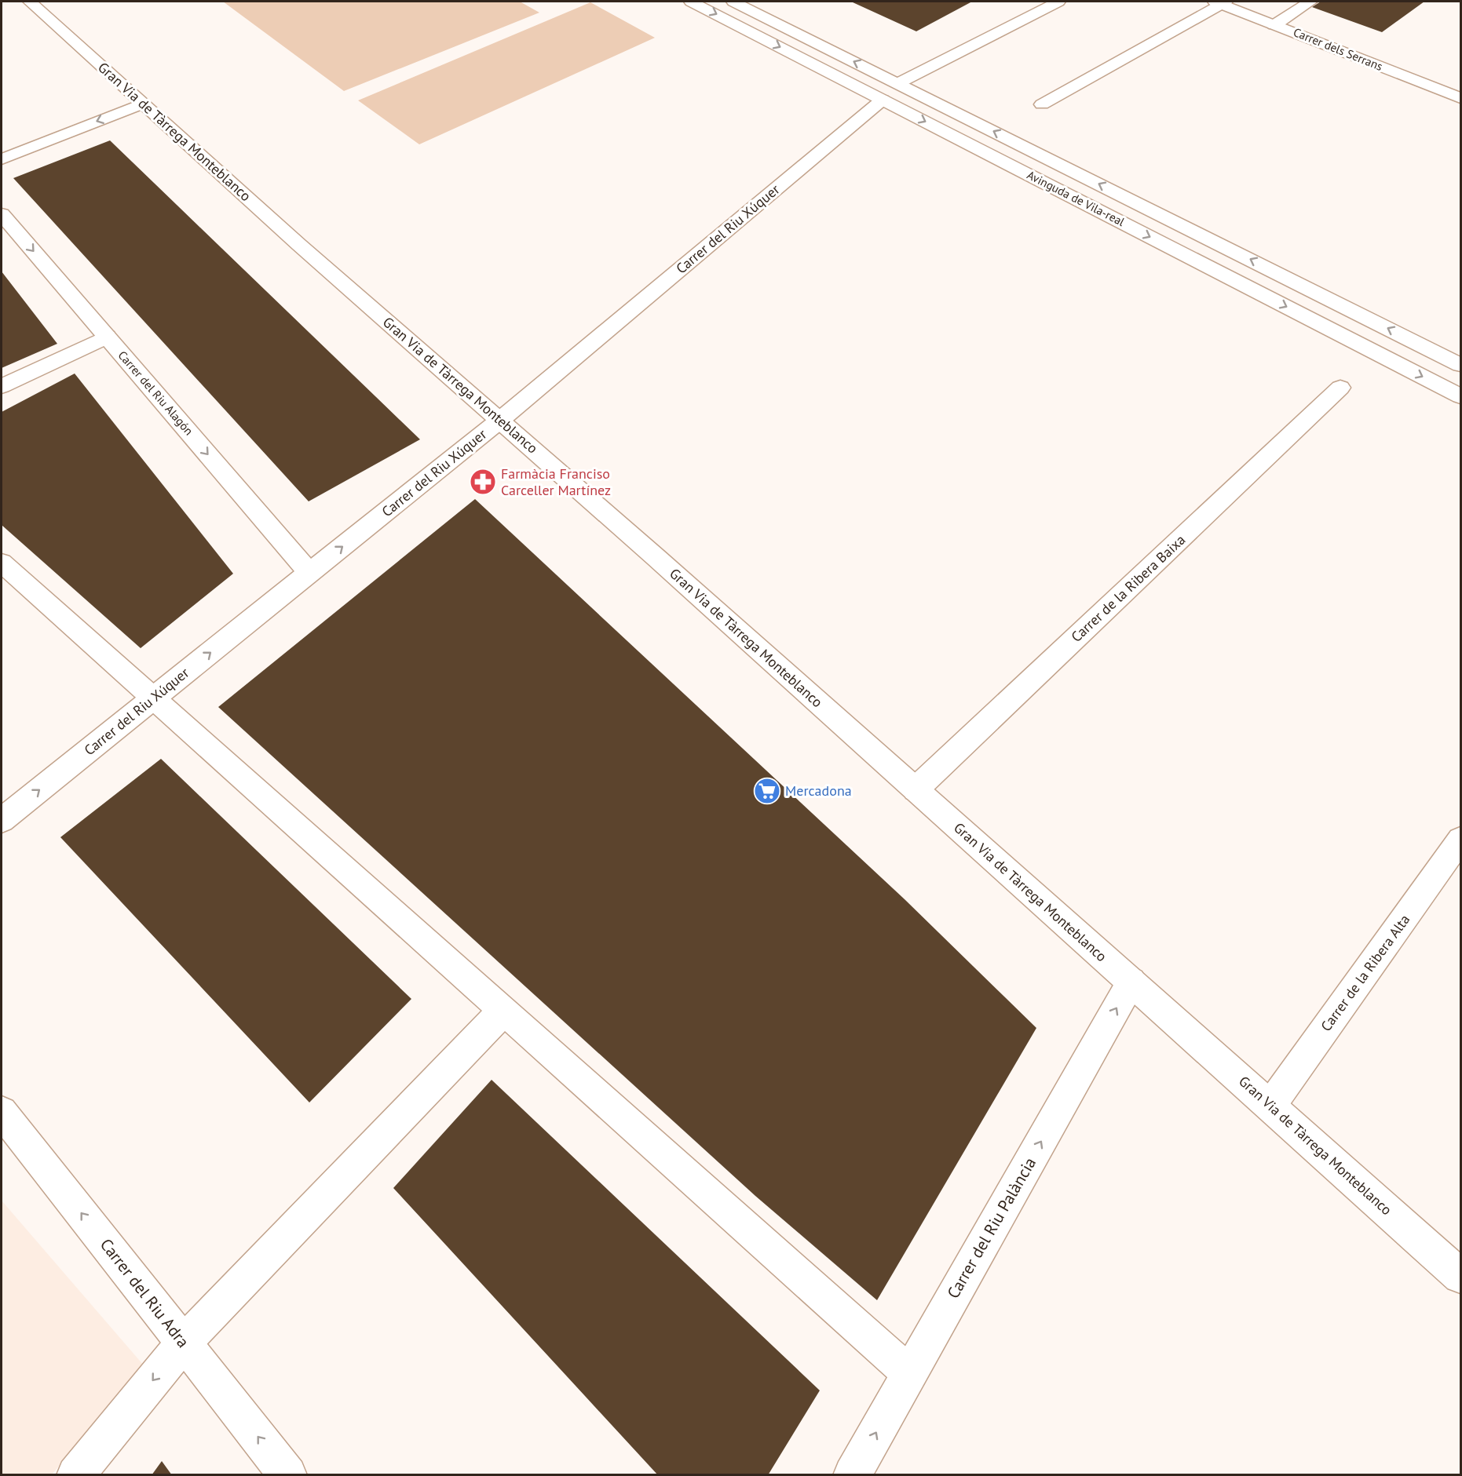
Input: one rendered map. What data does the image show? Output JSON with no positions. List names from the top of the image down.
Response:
{
  "streets": {
    "street": [
      "Carrer dels Serrans",
      "Gran Via de Tàrrega Monteblanco",
      "Avinguda de Vila-real",
      "Carrer del Riu Xúquer",
      "Carrer del Riu Alagón",
      "Carrer de la Ribera Baixa",
      "Carrer de la Ribera Alta",
      "Carrer del Riu Palància",
      "Carrer del Riu Adra"
    ]
  },
  "crossings": [
    ["Gran Via de Tàrrega Monteblanco", "Carrer del Riu Xúquer"],
    ["Gran Via de Tàrrega Monteblanco", "Carrer de la Ribera Baixa"],
    ["Gran Via de Tàrrega Monteblanco", "Carrer de la Ribera Alta"],
    ["Gran Via de Tàrrega Monteblanco", "Carrer del Riu Palància"],
    ["Avinguda de Vila-real", "Carrer del Riu Xúquer"],
    ["Carrer del Riu Xúquer", "Carrer del Riu Alagón"]
  ],
  "one_way": ["Carrer del Riu Xúquer", "Carrer del Riu Palància", "Carrer del Riu Adra"],
  "places": {
    "pharmacy": ["Farmàcia Franciso Carceller Martínez"],
    "supermarket": ["Mercadona"]
  }
}
